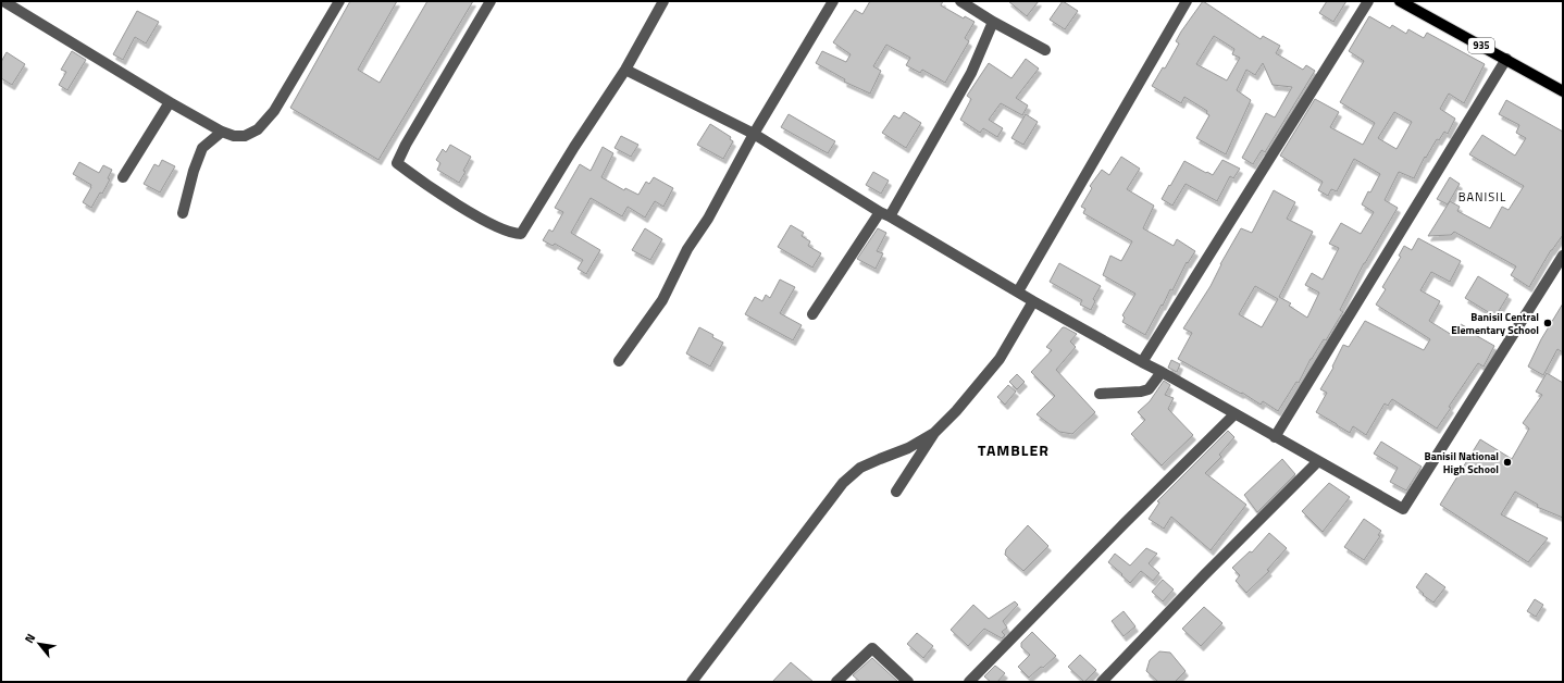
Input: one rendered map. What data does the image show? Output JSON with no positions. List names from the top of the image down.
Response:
{
  "streets": {
    "main road": ["935"]
  },
  "districts": ["BANISIL", "TAMBLER"],
  "places": ["Banisil Central Elementary School", "Banisil National High School"],
  "north": "top left"
}
